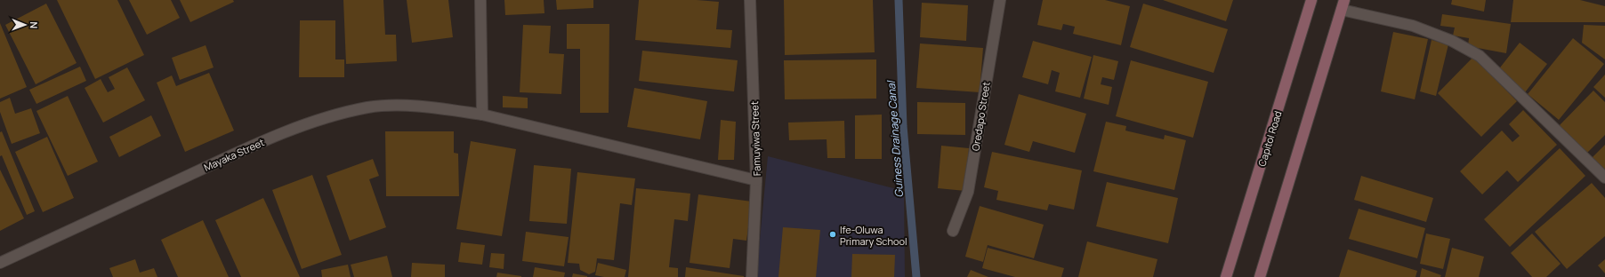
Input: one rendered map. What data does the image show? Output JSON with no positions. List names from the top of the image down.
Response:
{
  "streets": {
    "main road": ["Capitol Road"],
    "street": ["Oredapo Street", "Famuyiwa Street", "Mayaka Street"]
  },
  "crossings": [
    ["Famuyiwa Street", "Mayaka Street"]
  ],
  "water": ["Guiness Drainage Canal"],
  "places": ["Ife-Oluwa Primary School"],
  "north": "right"
}
